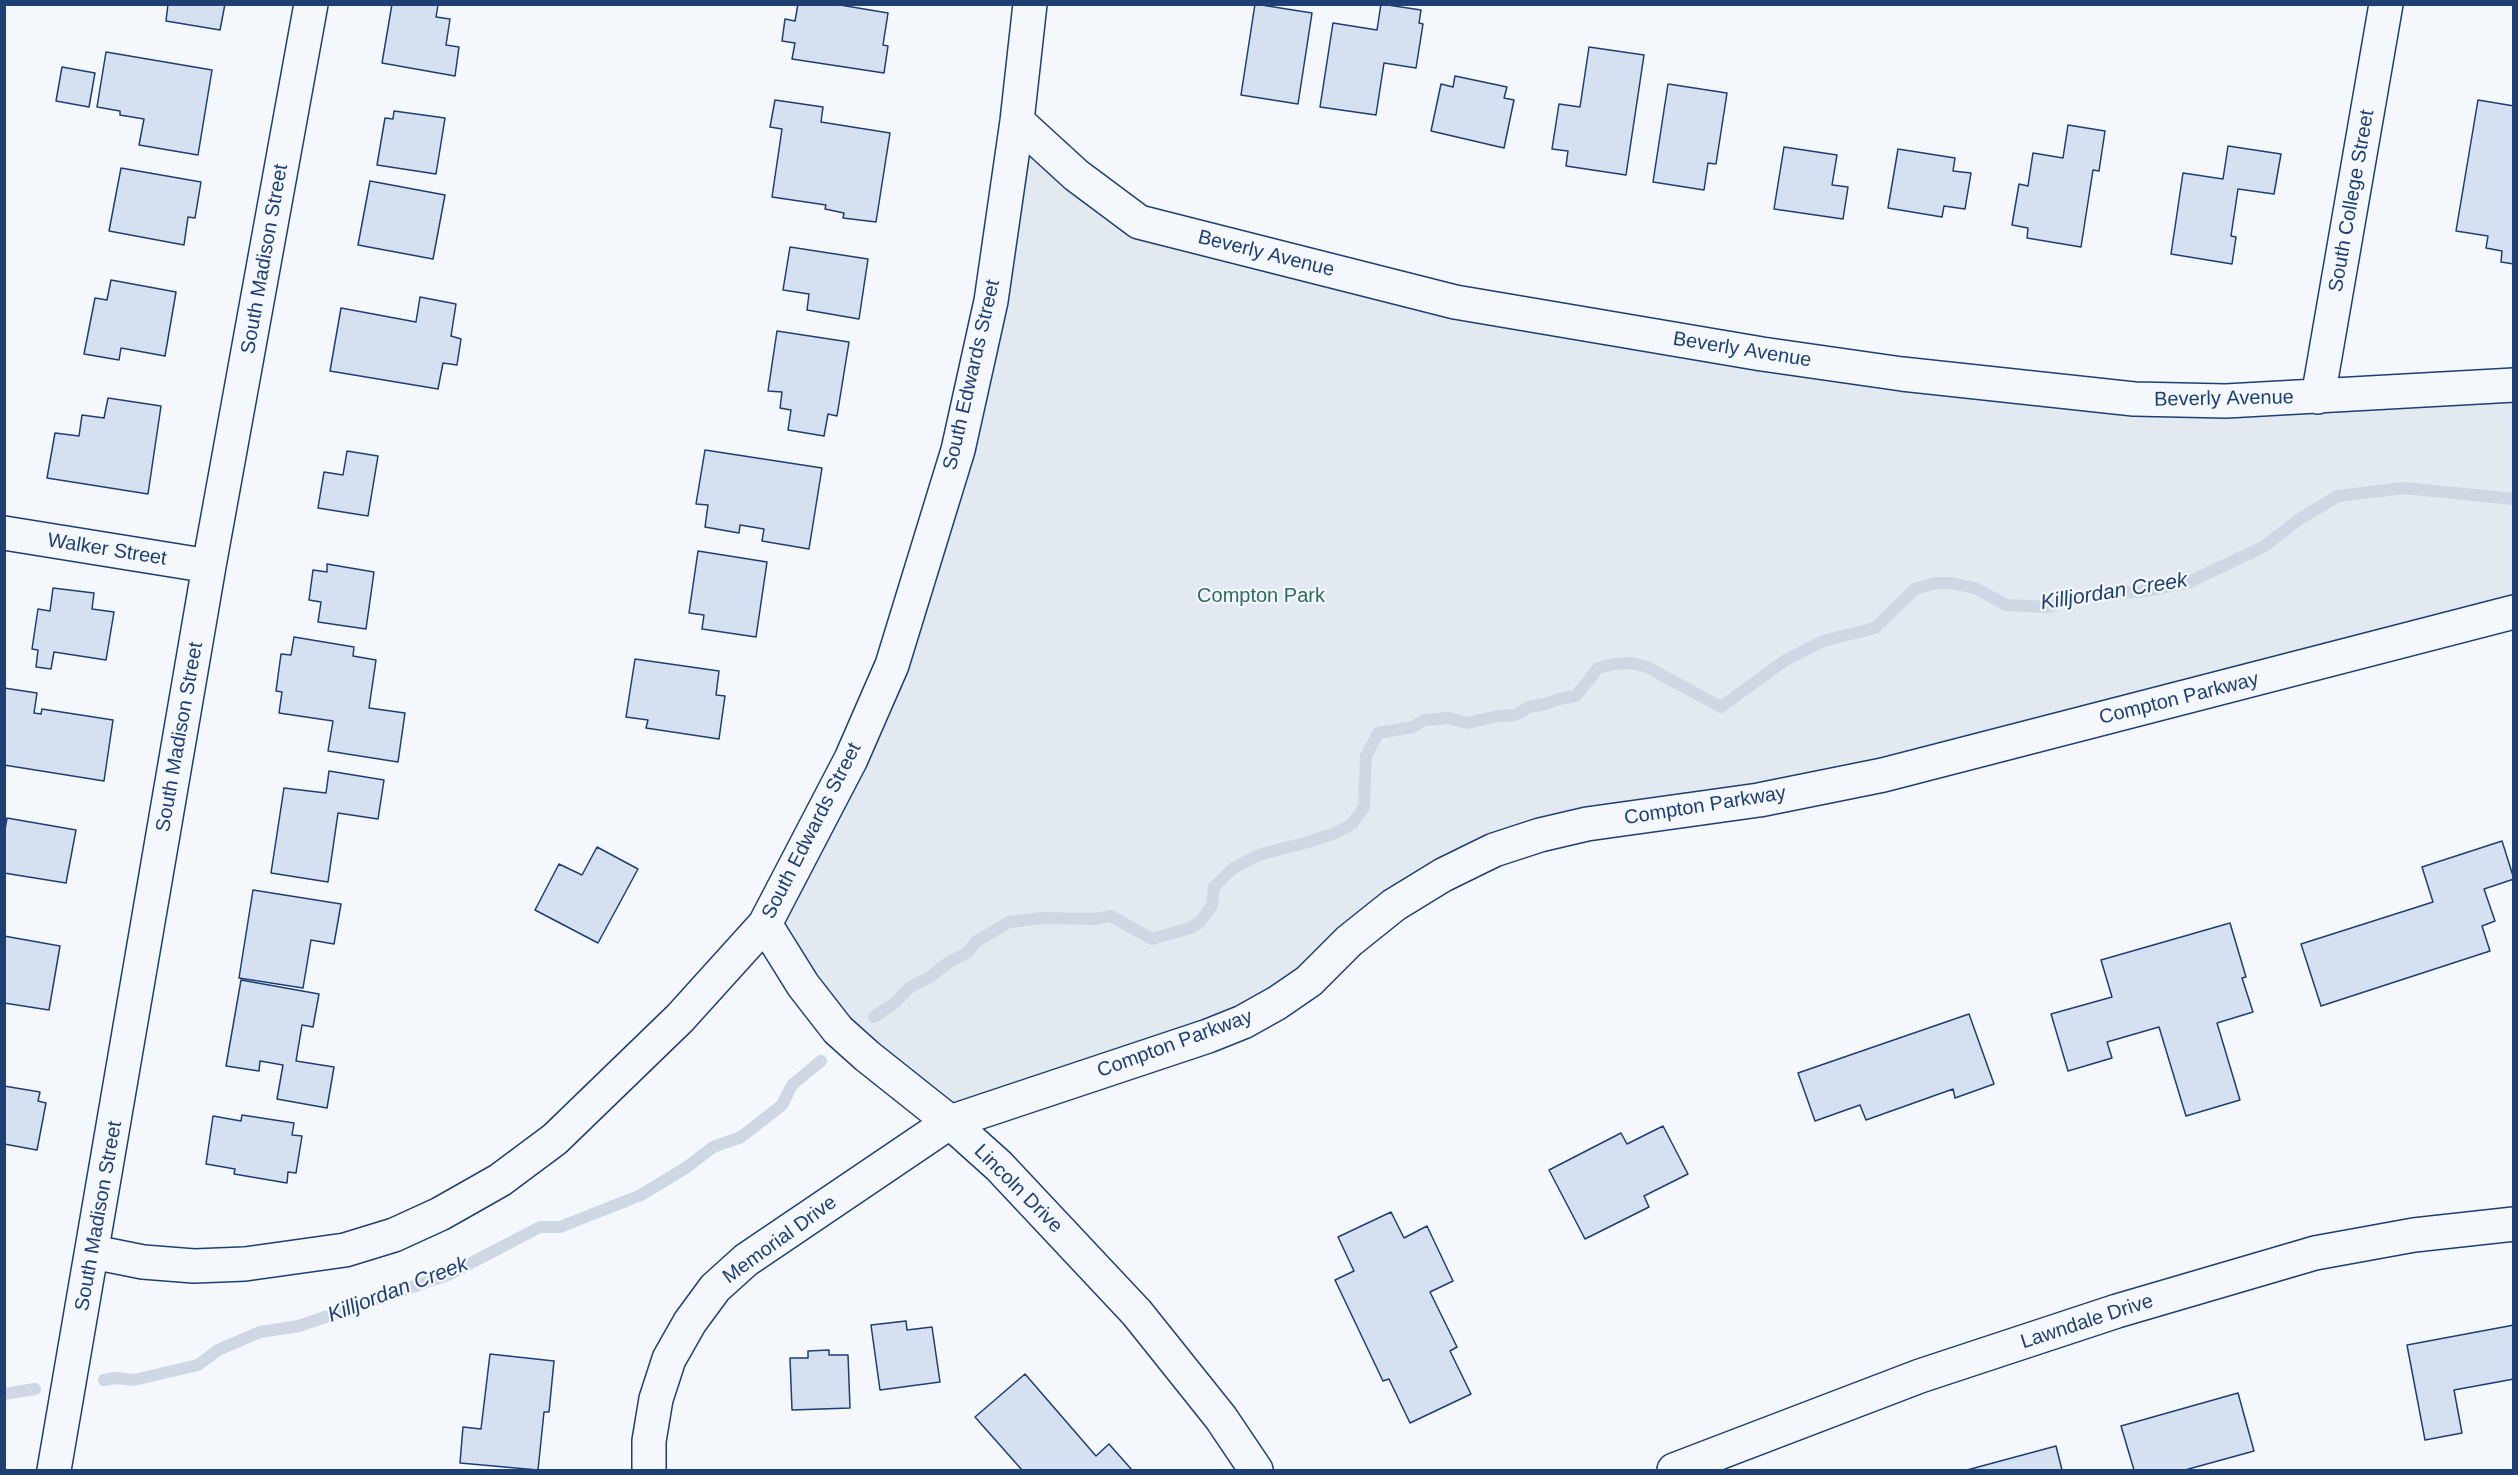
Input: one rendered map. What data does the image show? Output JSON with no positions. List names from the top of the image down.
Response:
{
  "streets": {
    "street": [
      "South College Street",
      "Beverly Avenue",
      "South Madison Street",
      "South Edwards Street",
      "Walker Street",
      "Compton Parkway",
      "Lincoln Drive",
      "Memorial Drive",
      "Lawndale Drive"
    ]
  },
  "crossings": [
    ["South College Street", "Beverly Avenue"],
    ["Beverly Avenue", "South Edwards Street"],
    ["South Madison Street", "South Edwards Street"],
    ["South Madison Street", "Walker Street"],
    ["South Edwards Street", "Lincoln Drive"],
    ["Compton Parkway", "Lincoln Drive"],
    ["Compton Parkway", "Memorial Drive"],
    ["Lincoln Drive", "Memorial Drive"]
  ],
  "water": ["Killjordan Creek"],
  "parks": ["Compton Park"]
}
